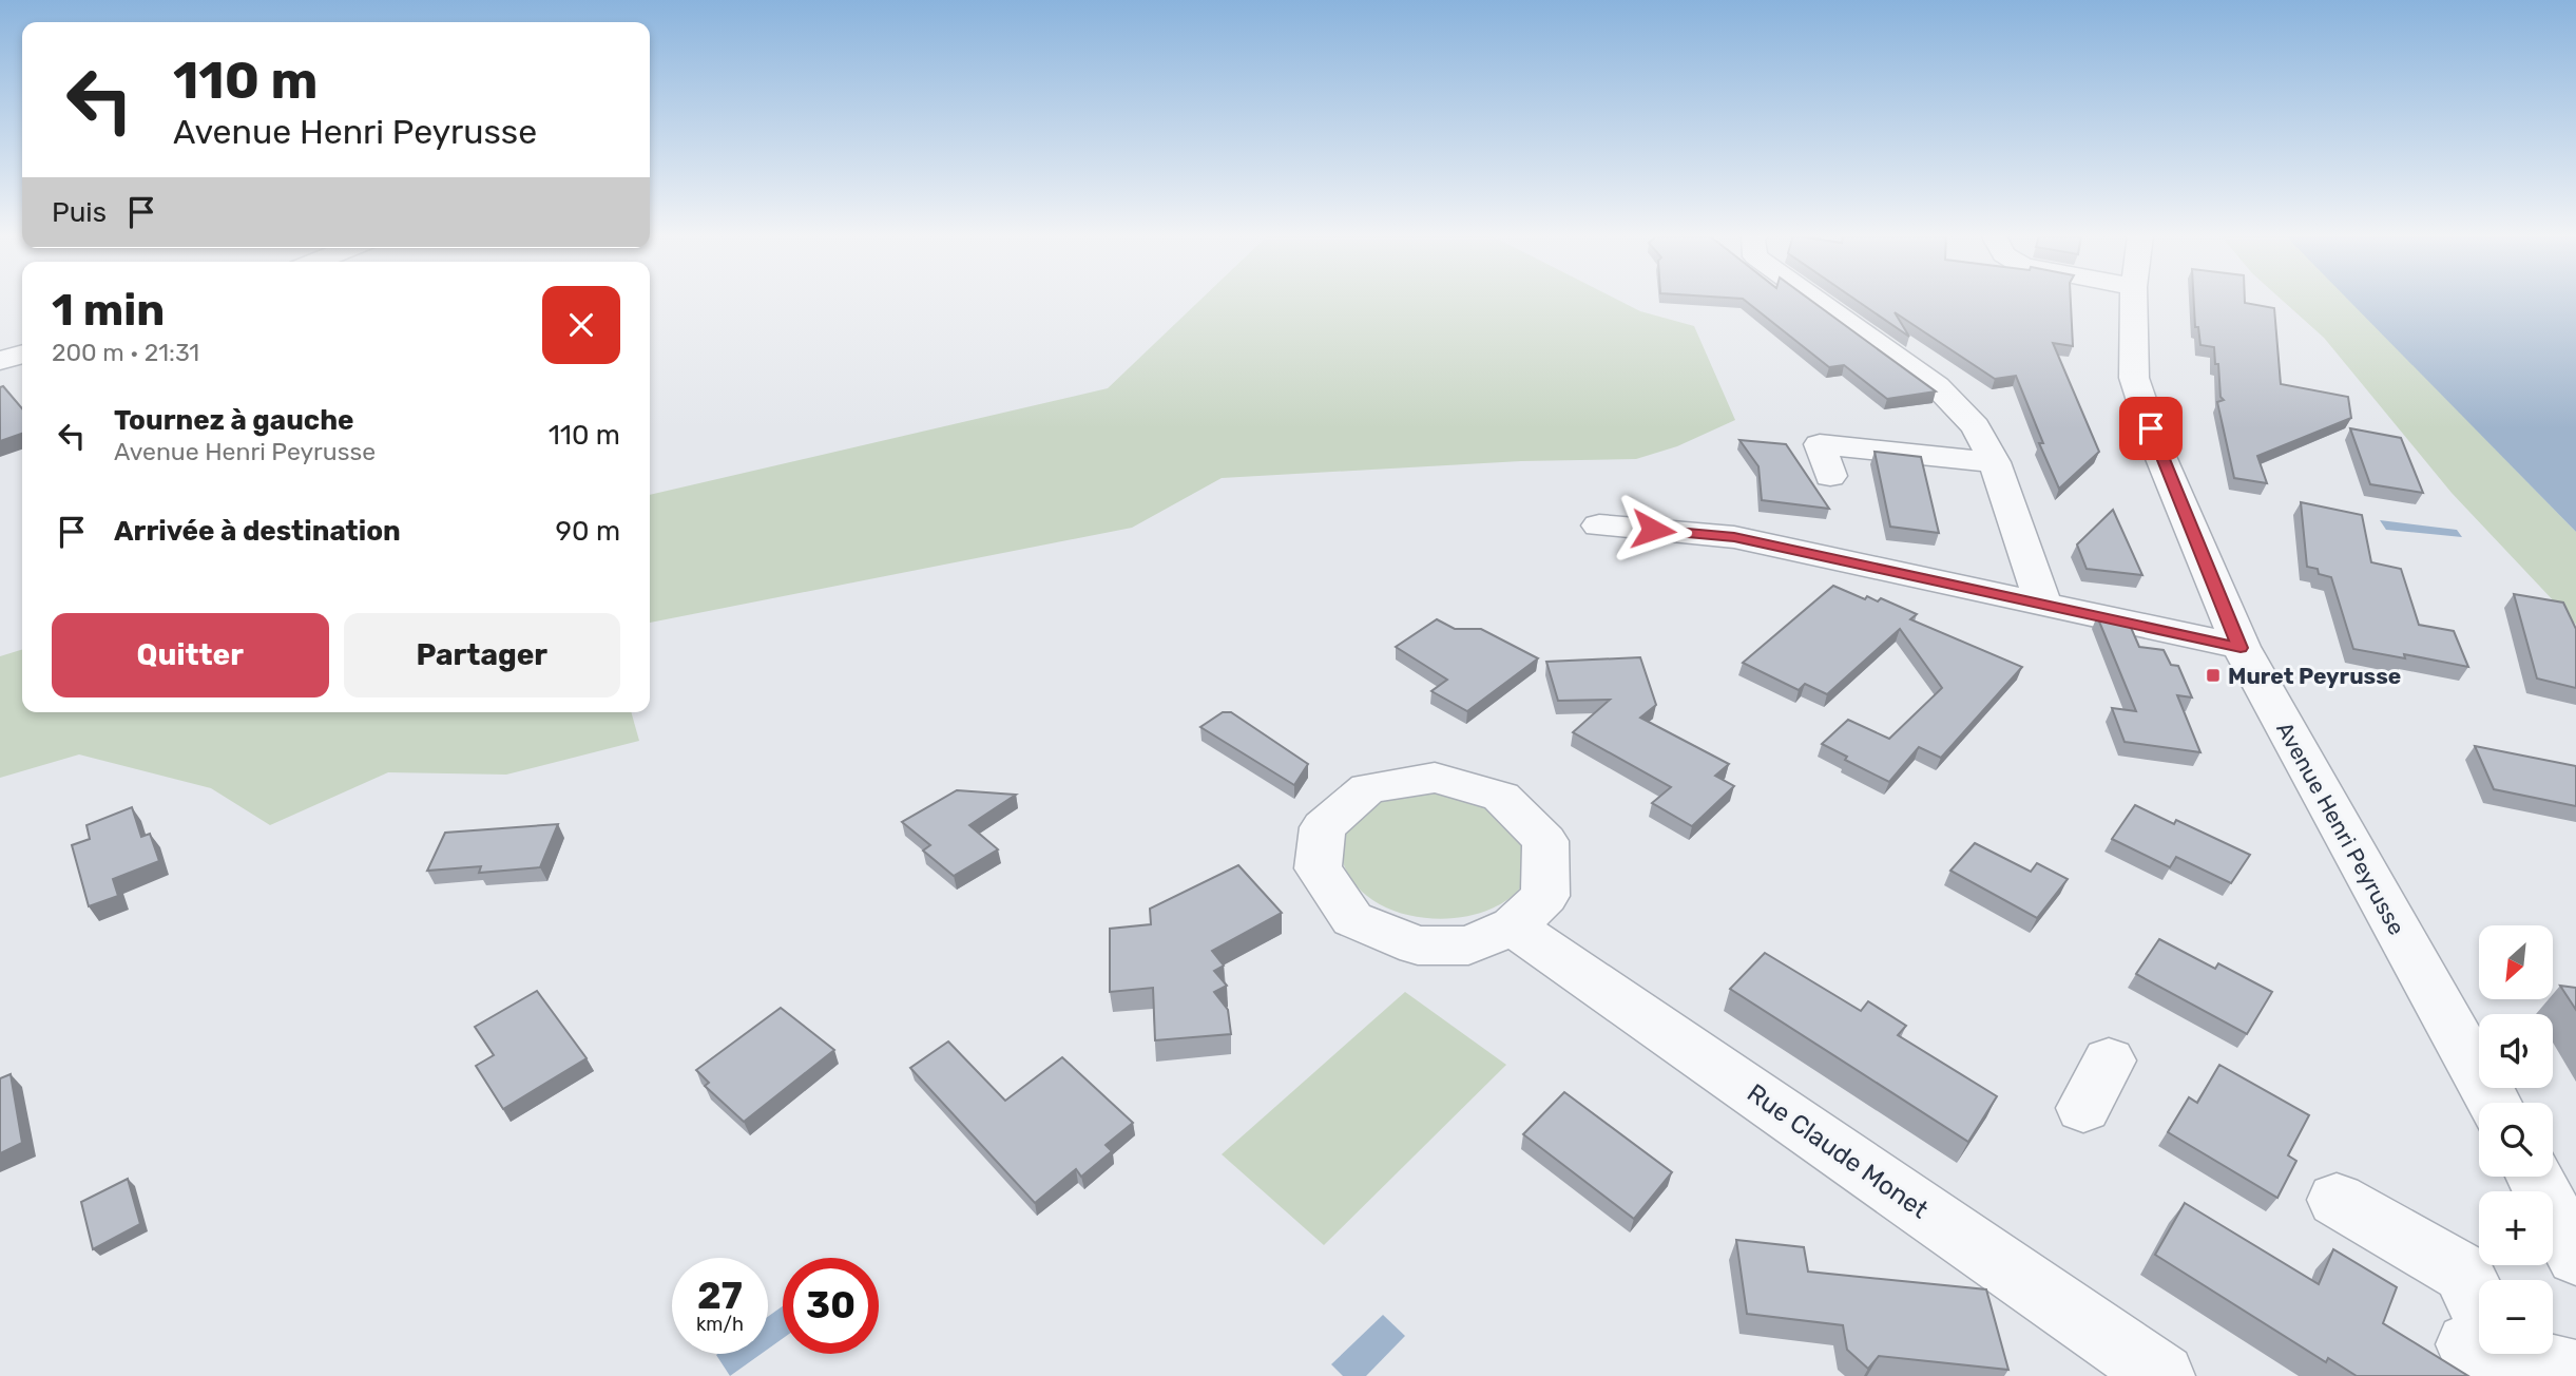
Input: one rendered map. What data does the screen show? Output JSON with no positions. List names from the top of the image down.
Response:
{
  "streets": {
    "street": ["Avenue Henri Peyrusse", "Rue Claude Monet"]
  },
  "places": {
    "transit": ["Muret Peyrusse"]
  },
  "north": "bottom left",
  "page": {
    "turn": ["110 m", "Avenue Henri Peyrusse"],
    "then": "Puis",
    "heading": ["1 min", "200 m · 21:31"],
    "list": [
      {
        "name": "Tournez à gauche",
        "note": "Avenue Henri Peyrusse",
        "value": "110 m"
      },
      {
        "name": "Arrivée à destination",
        "value": "90 m"
      }
    ],
    "buttons": ["Quitter", "Partager"],
    "map_buttons": ["+", "−"],
    "speed": "27 km/h",
    "limit": "30"
  }
}
